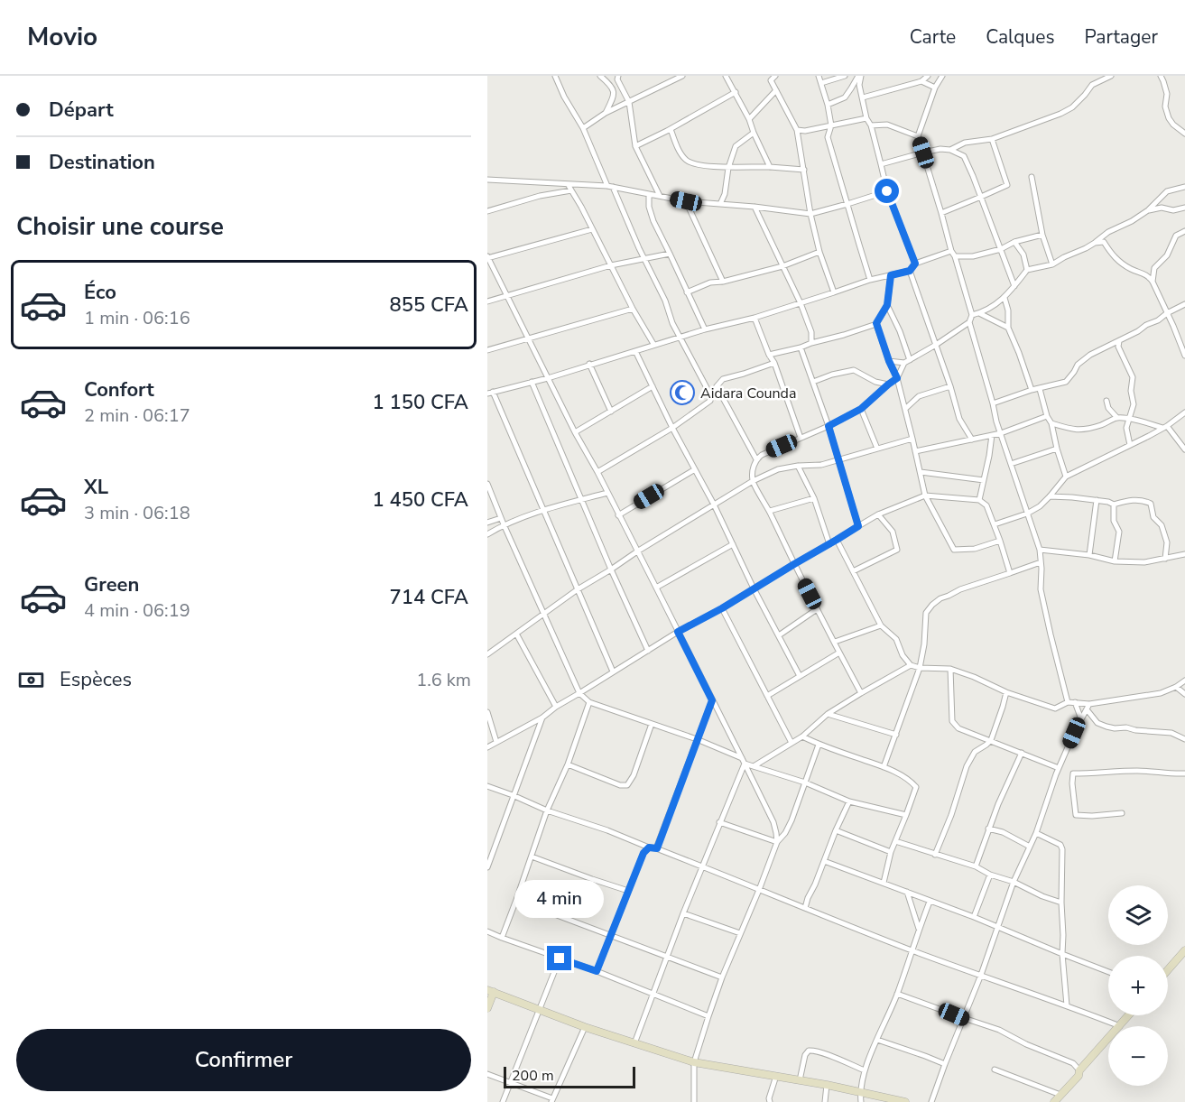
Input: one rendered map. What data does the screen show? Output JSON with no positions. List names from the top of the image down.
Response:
{
  "places": {
    "mosque": ["Aidara Counda"]
  },
  "scale_bar": "200 m",
  "page": {
    "header": "Movio",
    "nav": ["Carte", "Calques", "Partager"],
    "banner": ["Départ", "Destination"],
    "heading": "Choisir une course",
    "list": [
      {
        "name": "Éco",
        "note": "1 min · 06:16",
        "value": "855 CFA"
      },
      {
        "name": "Confort",
        "note": "2 min · 06:17",
        "value": "1 150 CFA"
      },
      {
        "name": "XL",
        "note": "3 min · 06:18",
        "value": "1 450 CFA"
      },
      {
        "name": "Green",
        "note": "4 min · 06:19",
        "value": "714 CFA"
      }
    ],
    "pay": ["Espèces", "1.6 km"],
    "bubble": "4 min",
    "map_buttons": ["+", "−"],
    "buttons": "Confirmer",
    "scale": "200 m"
  }
}
